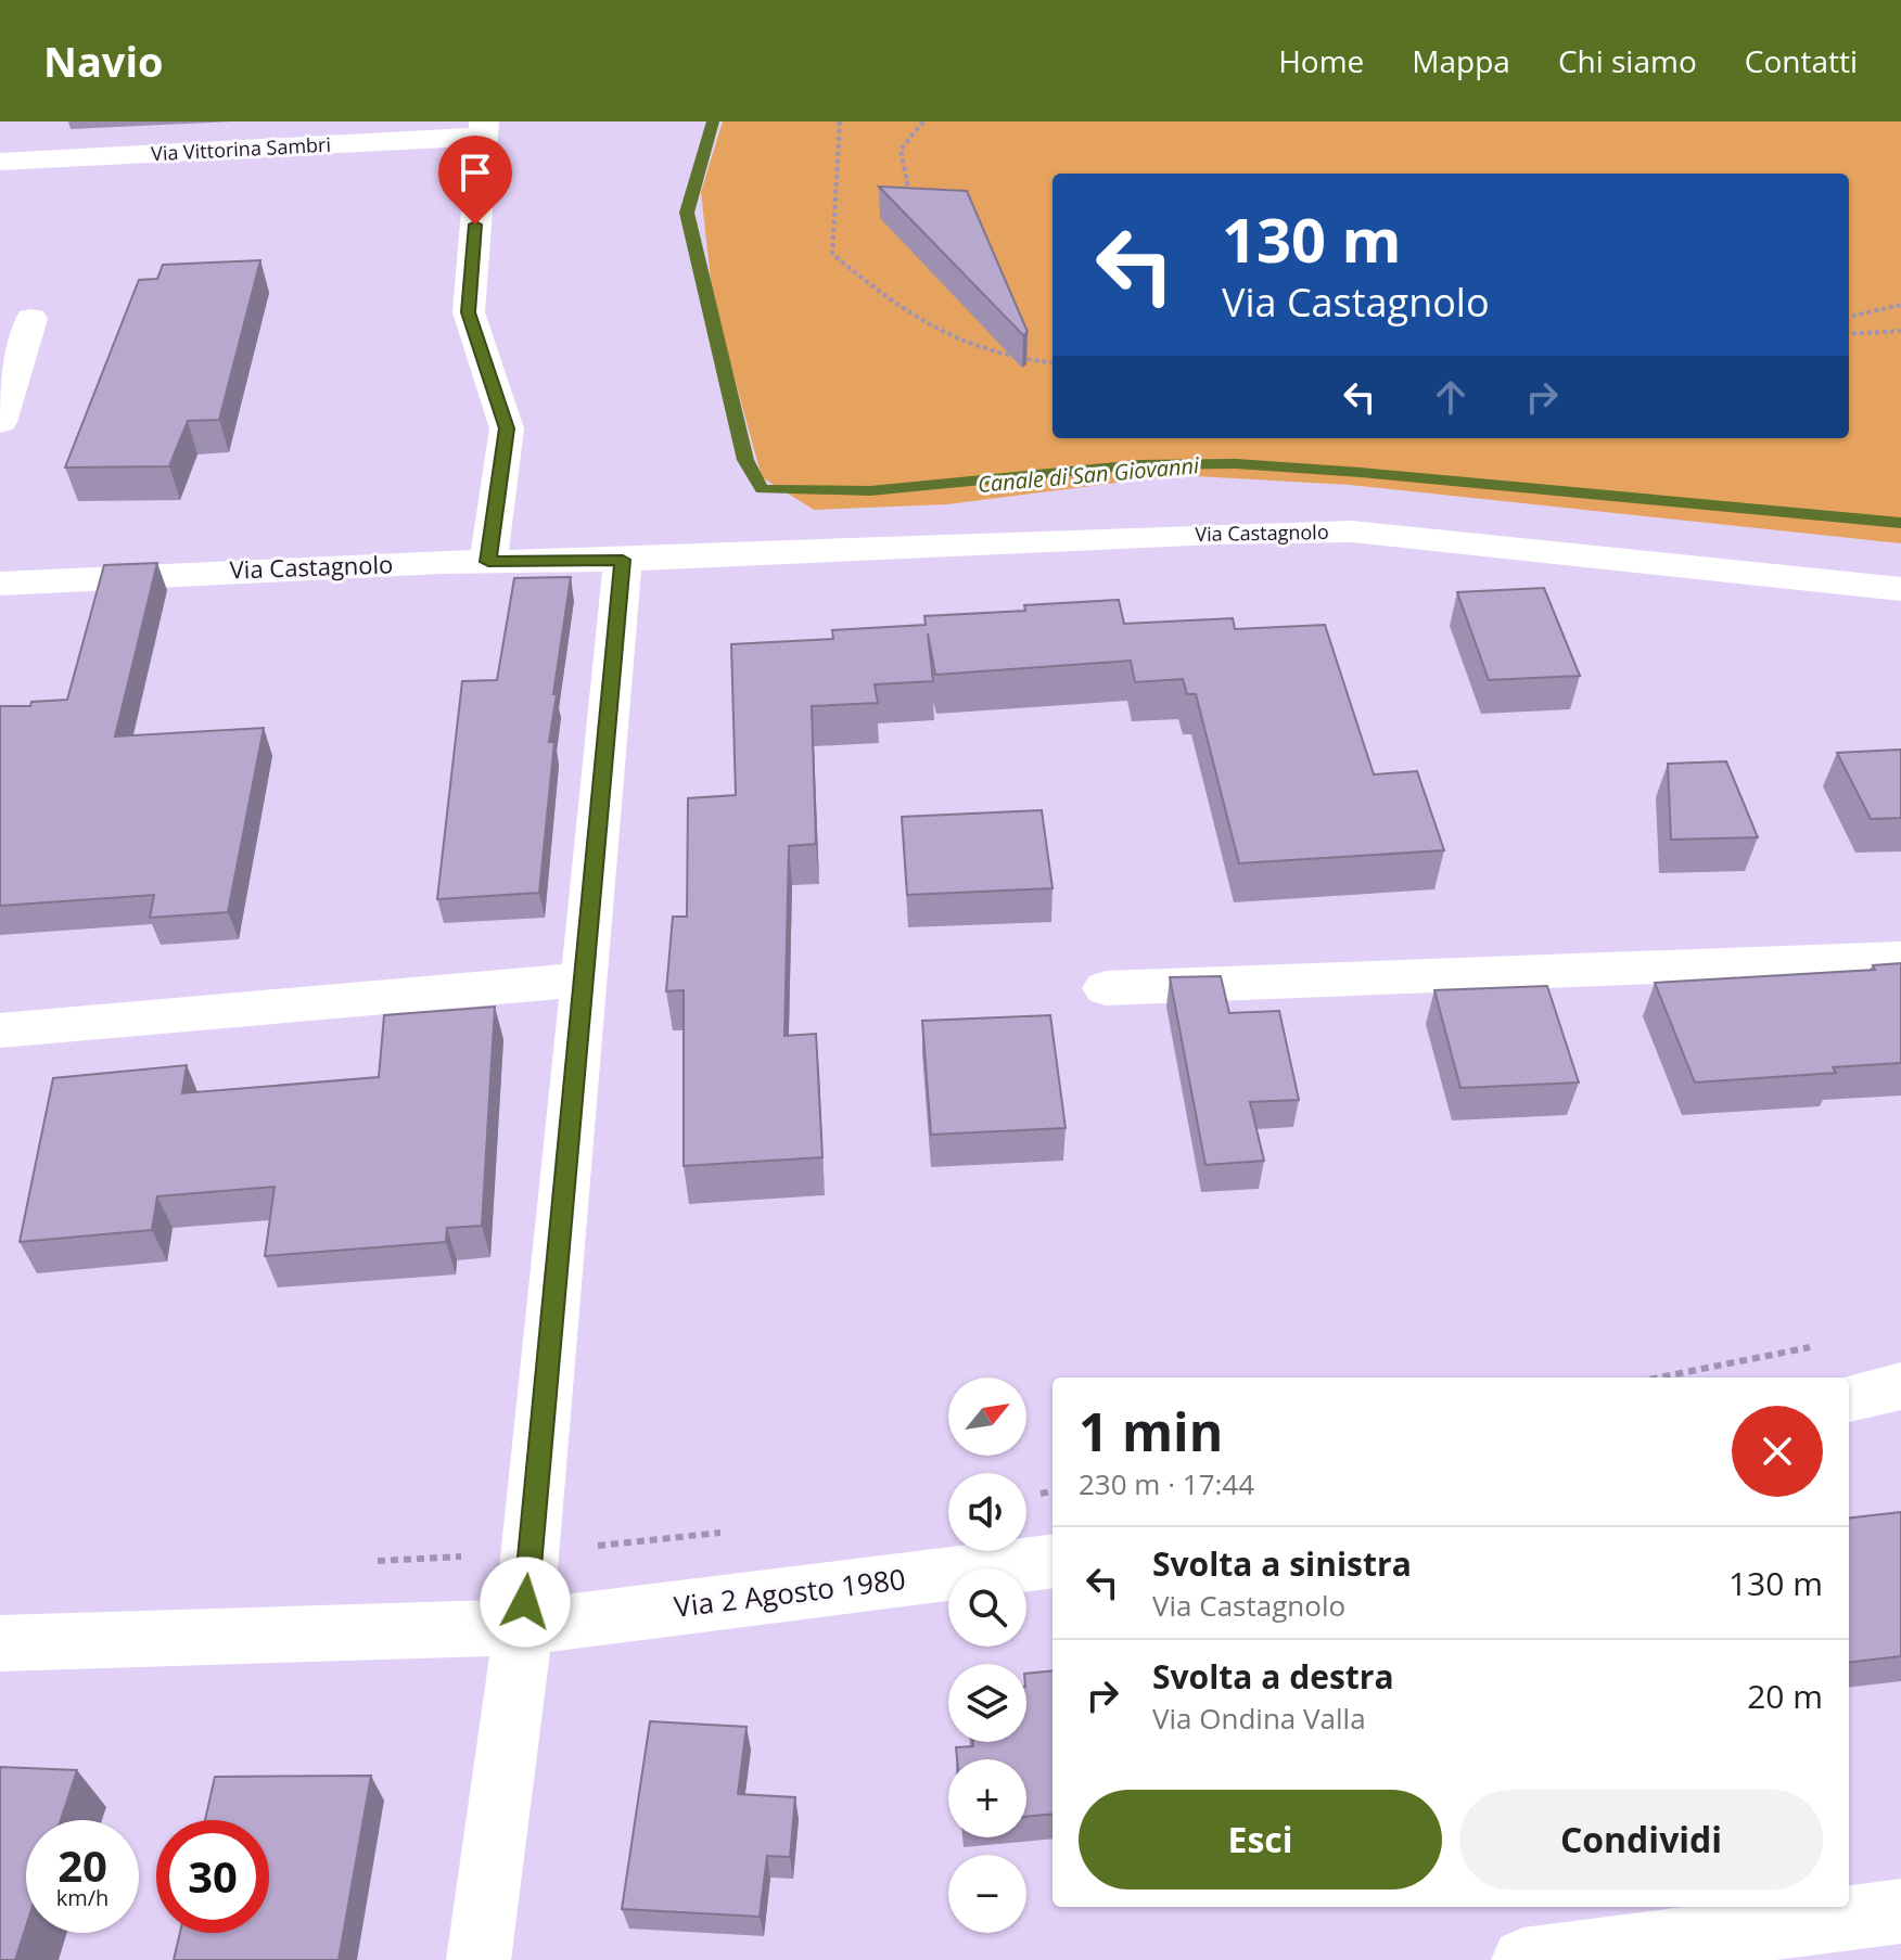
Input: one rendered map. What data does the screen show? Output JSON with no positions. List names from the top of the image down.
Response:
{
  "streets": {
    "street": ["Via Vittorina Sambri", "Via Castagnolo", "Via 2 Agosto 1980"]
  },
  "water": ["Canale di San Giovanni"],
  "north": "top right",
  "page": {
    "header": "Navio",
    "nav": [
      "Home",
      "Mappa",
      "Chi siamo",
      "Contatti"
    ],
    "turn": ["130 m", "Via Castagnolo"],
    "map_buttons": ["+", "−"],
    "heading": ["1 min", "230 m · 17:44"],
    "list": [
      {
        "name": "Svolta a sinistra",
        "note": "Via Castagnolo",
        "value": "130 m"
      },
      {
        "name": "Svolta a destra",
        "note": "Via Ondina Valla",
        "value": "20 m"
      }
    ],
    "buttons": ["Esci", "Condividi"],
    "speed": "20 km/h",
    "limit": "30"
  }
}
